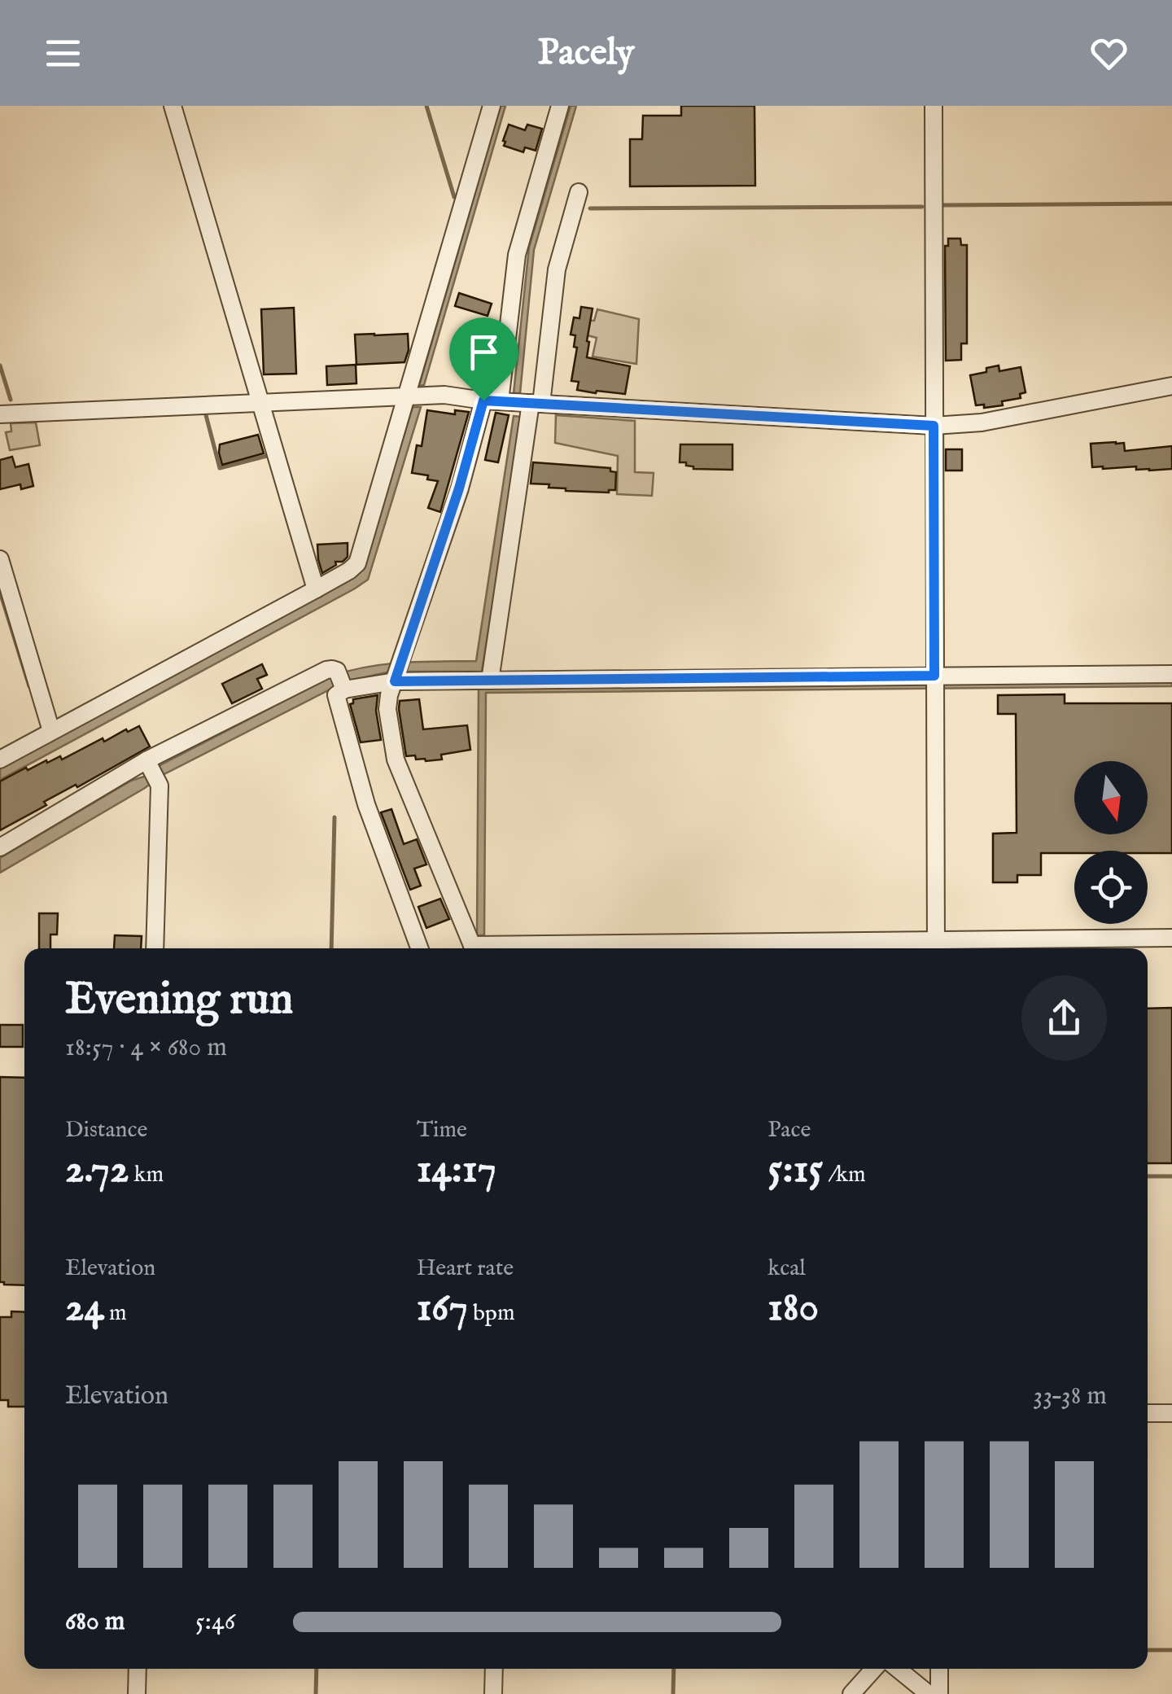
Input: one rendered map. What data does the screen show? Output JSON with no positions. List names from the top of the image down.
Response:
{
  "north": "bottom",
  "page": {
    "header": "Pacely",
    "heading": ["Evening run", "18:57 · 4 × 680 m"],
    "stats": [
      ["Distance", "2.72 km"],
      ["Time", "14:17"],
      ["Pace", "5:15 /km"],
      ["Elevation", "24 m"],
      ["Heart rate", "167 bpm"],
      ["kcal", "180"]
    ],
    "chart": ["Elevation", "33–38 m"],
    "list": [
      {
        "name": "680 m",
        "note": "5:46"
      }
    ]
  }
}
